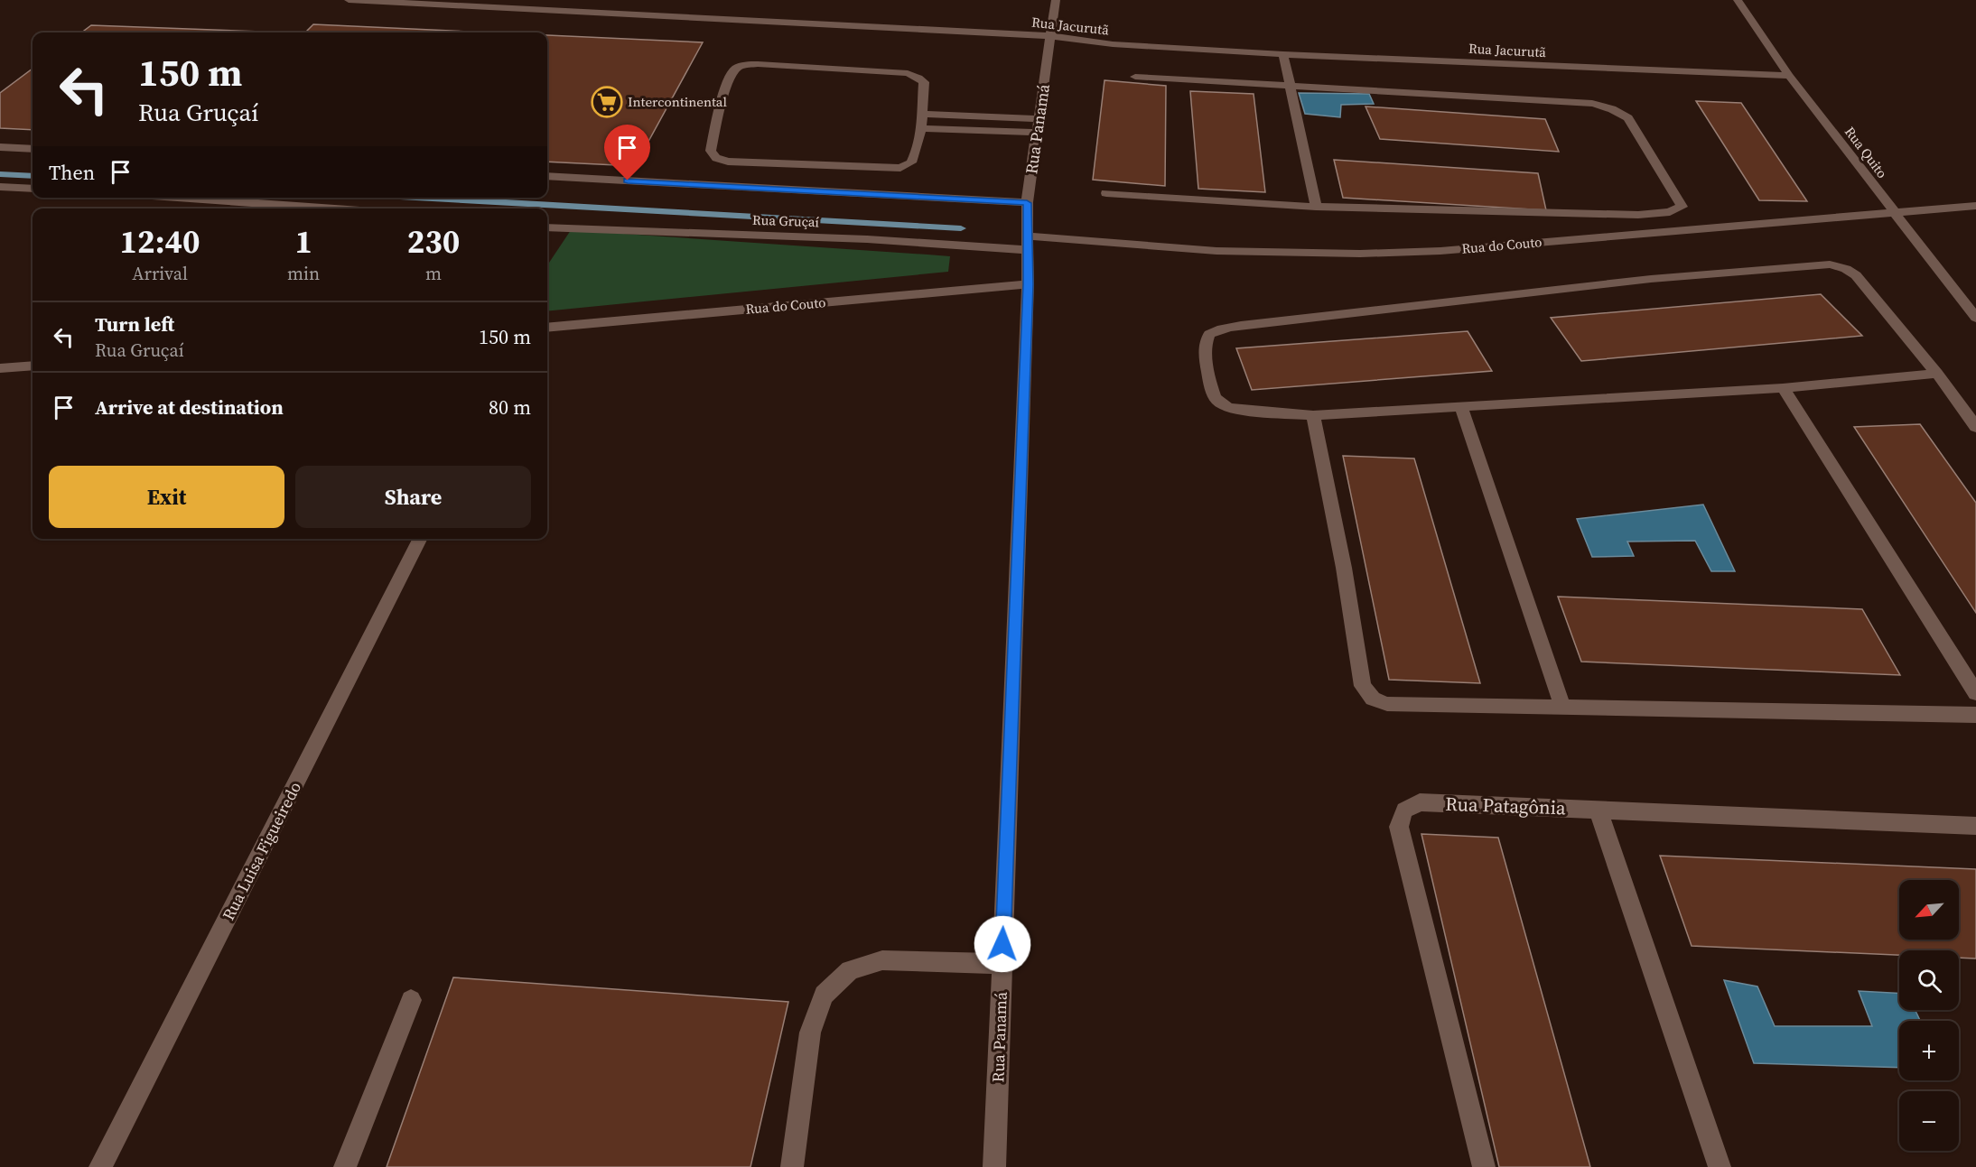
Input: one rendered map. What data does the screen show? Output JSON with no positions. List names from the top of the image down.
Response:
{
  "streets": {
    "street": [
      "Rua Jacurutã",
      "Rua Panamá",
      "Rua Quito",
      "Rua Gruçaí",
      "Rua do Couto",
      "Rua Patagônia",
      "Rua Luisa Figueiredo"
    ]
  },
  "crossings": [
    ["Rua Jacurutã", "Rua Panamá"],
    ["Rua Jacurutã", "Rua Quito"],
    ["Rua Panamá", "Rua Gruçaí"],
    ["Rua Panamá", "Rua do Couto"],
    ["Rua Quito", "Rua do Couto"],
    ["Rua Gruçaí", "Rua do Couto"]
  ],
  "places": {
    "supermarket": ["Intercontinental"]
  },
  "north": "bottom left",
  "page": {
    "turn": ["150 m", "Rua Gruçaí"],
    "then": "Then",
    "eta": [
      "12:40",
      "Arrival",
      "1",
      "min",
      "230",
      "m"
    ],
    "list": [
      {
        "name": "Turn left",
        "note": "Rua Gruçaí",
        "value": "150 m"
      },
      {
        "name": "Arrive at destination",
        "value": "80 m"
      }
    ],
    "buttons": ["Exit", "Share"],
    "map_buttons": ["+", "−"]
  }
}
